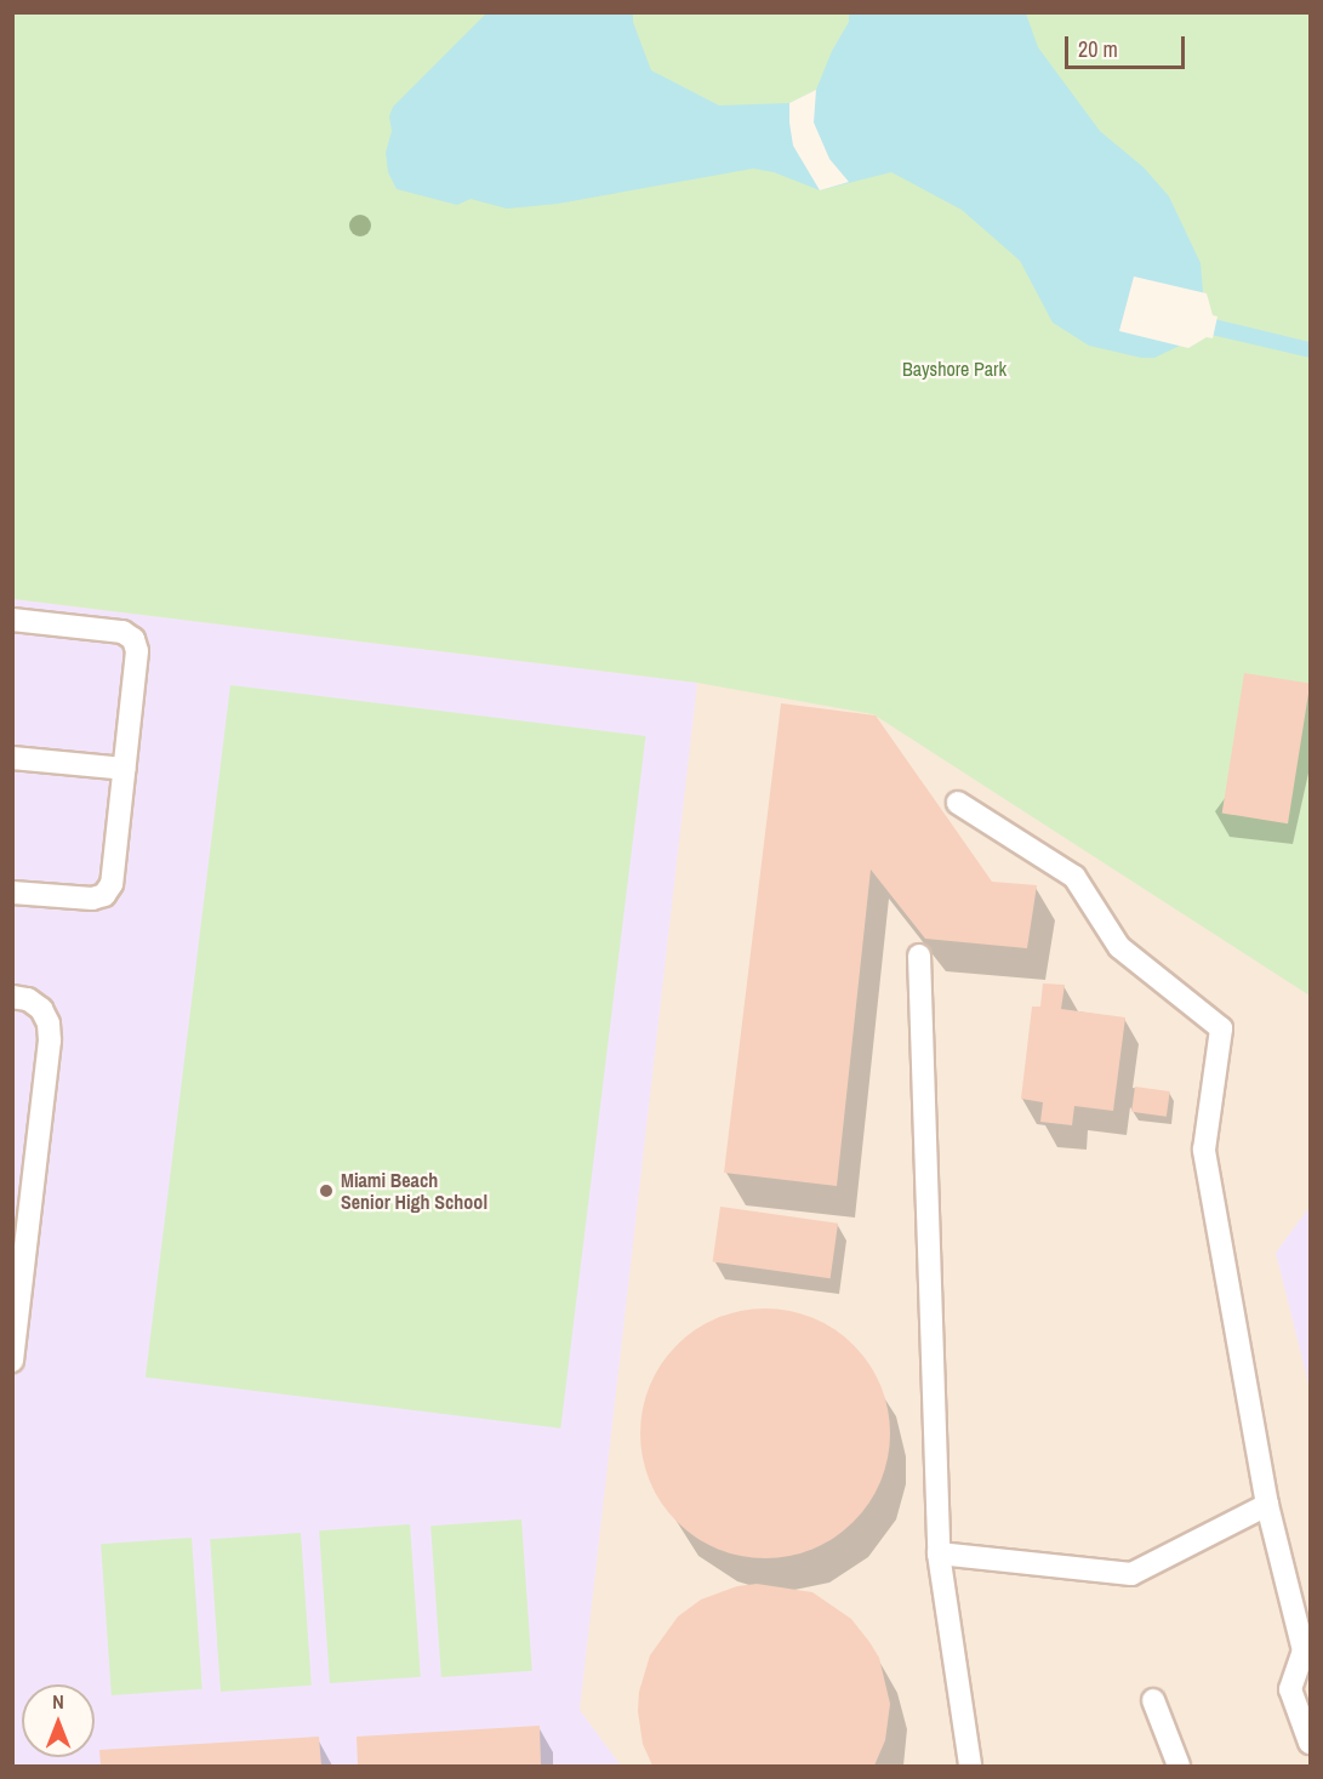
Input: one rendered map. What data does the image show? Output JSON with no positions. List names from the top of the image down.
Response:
{
  "parks": ["Bayshore Park"],
  "places": ["Miami Beach Senior High School"],
  "scale_bar": "20 m",
  "north": "top"
}
